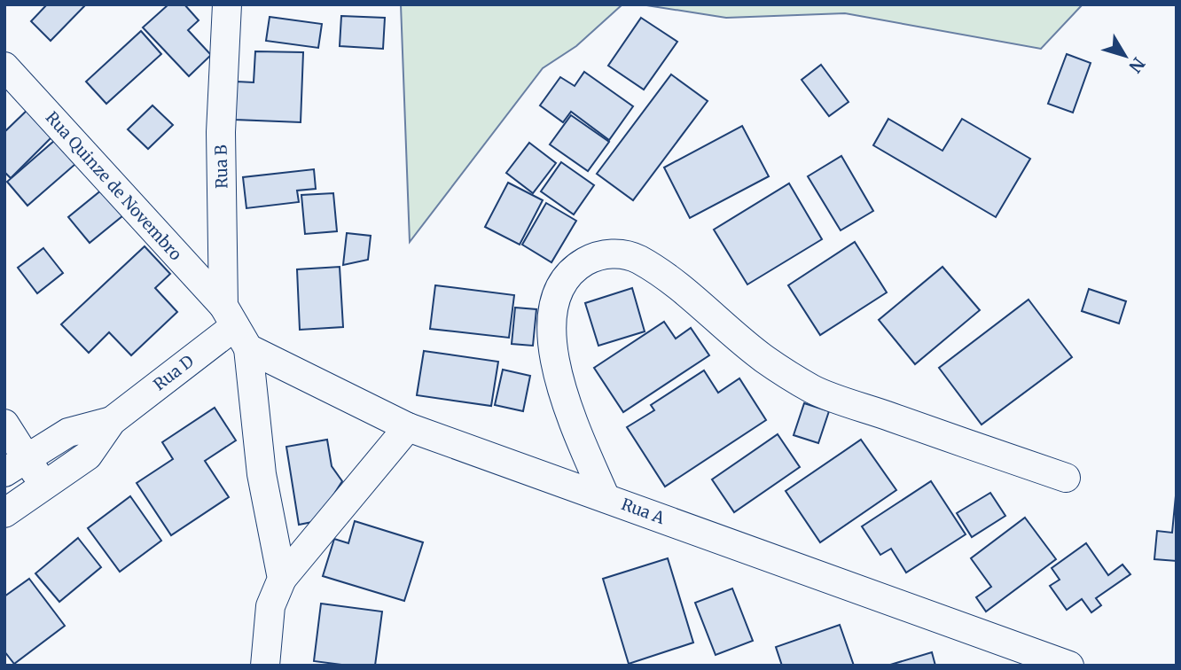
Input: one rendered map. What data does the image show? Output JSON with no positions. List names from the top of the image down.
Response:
{
  "streets": {
    "street": [
      "Rua B",
      "Rua Quinze de Novembro",
      "Rua D",
      "Rua A"
    ]
  },
  "crossings": [
    ["Rua B", "Rua Quinze de Novembro"],
    ["Rua B", "Rua D"],
    ["Rua B", "Rua A"],
    ["Rua Quinze de Novembro", "Rua D"],
    ["Rua Quinze de Novembro", "Rua A"],
    ["Rua D", "Rua A"]
  ],
  "north": "bottom right"
}
